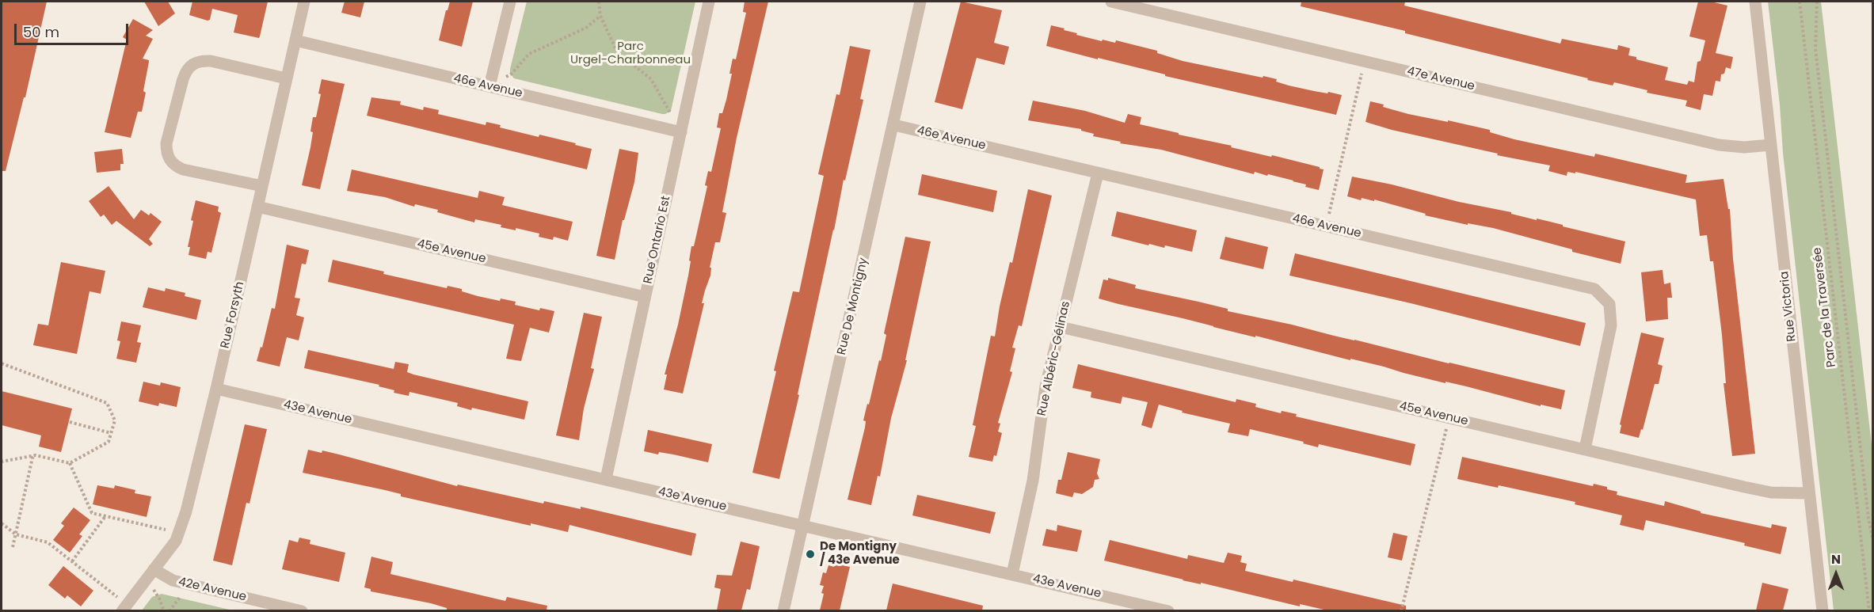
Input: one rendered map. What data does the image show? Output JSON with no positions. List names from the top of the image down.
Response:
{
  "streets": {
    "street": [
      "47e Avenue",
      "46e Avenue",
      "Rue Ontario Est",
      "45e Avenue",
      "Rue De Montigny",
      "Rue Victoria",
      "Rue Forsyth",
      "Rue Albéric-Gélinas",
      "43e Avenue",
      "42e Avenue"
    ],
    "path": ["Parc de la Traversée"]
  },
  "crossings": [
    ["47e Avenue", "Rue Victoria"],
    ["46e Avenue", "Rue Ontario Est"],
    ["46e Avenue", "45e Avenue"],
    ["46e Avenue", "Rue De Montigny"],
    ["46e Avenue", "Rue Forsyth"],
    ["46e Avenue", "Rue Albéric-Gélinas"],
    ["Rue Ontario Est", "45e Avenue"],
    ["Rue Ontario Est", "43e Avenue"],
    ["45e Avenue", "Rue Victoria"],
    ["45e Avenue", "Rue Forsyth"],
    ["45e Avenue", "Rue Albéric-Gélinas"],
    ["Rue De Montigny", "43e Avenue"],
    ["Rue Forsyth", "43e Avenue"],
    ["Rue Forsyth", "42e Avenue"],
    ["Rue Albéric-Gélinas", "43e Avenue"]
  ],
  "parks": ["Parc Urgel-Charbonneau"],
  "places": ["De Montigny / 43e Avenue"],
  "scale_bar": "50 m",
  "north": "top"
}
